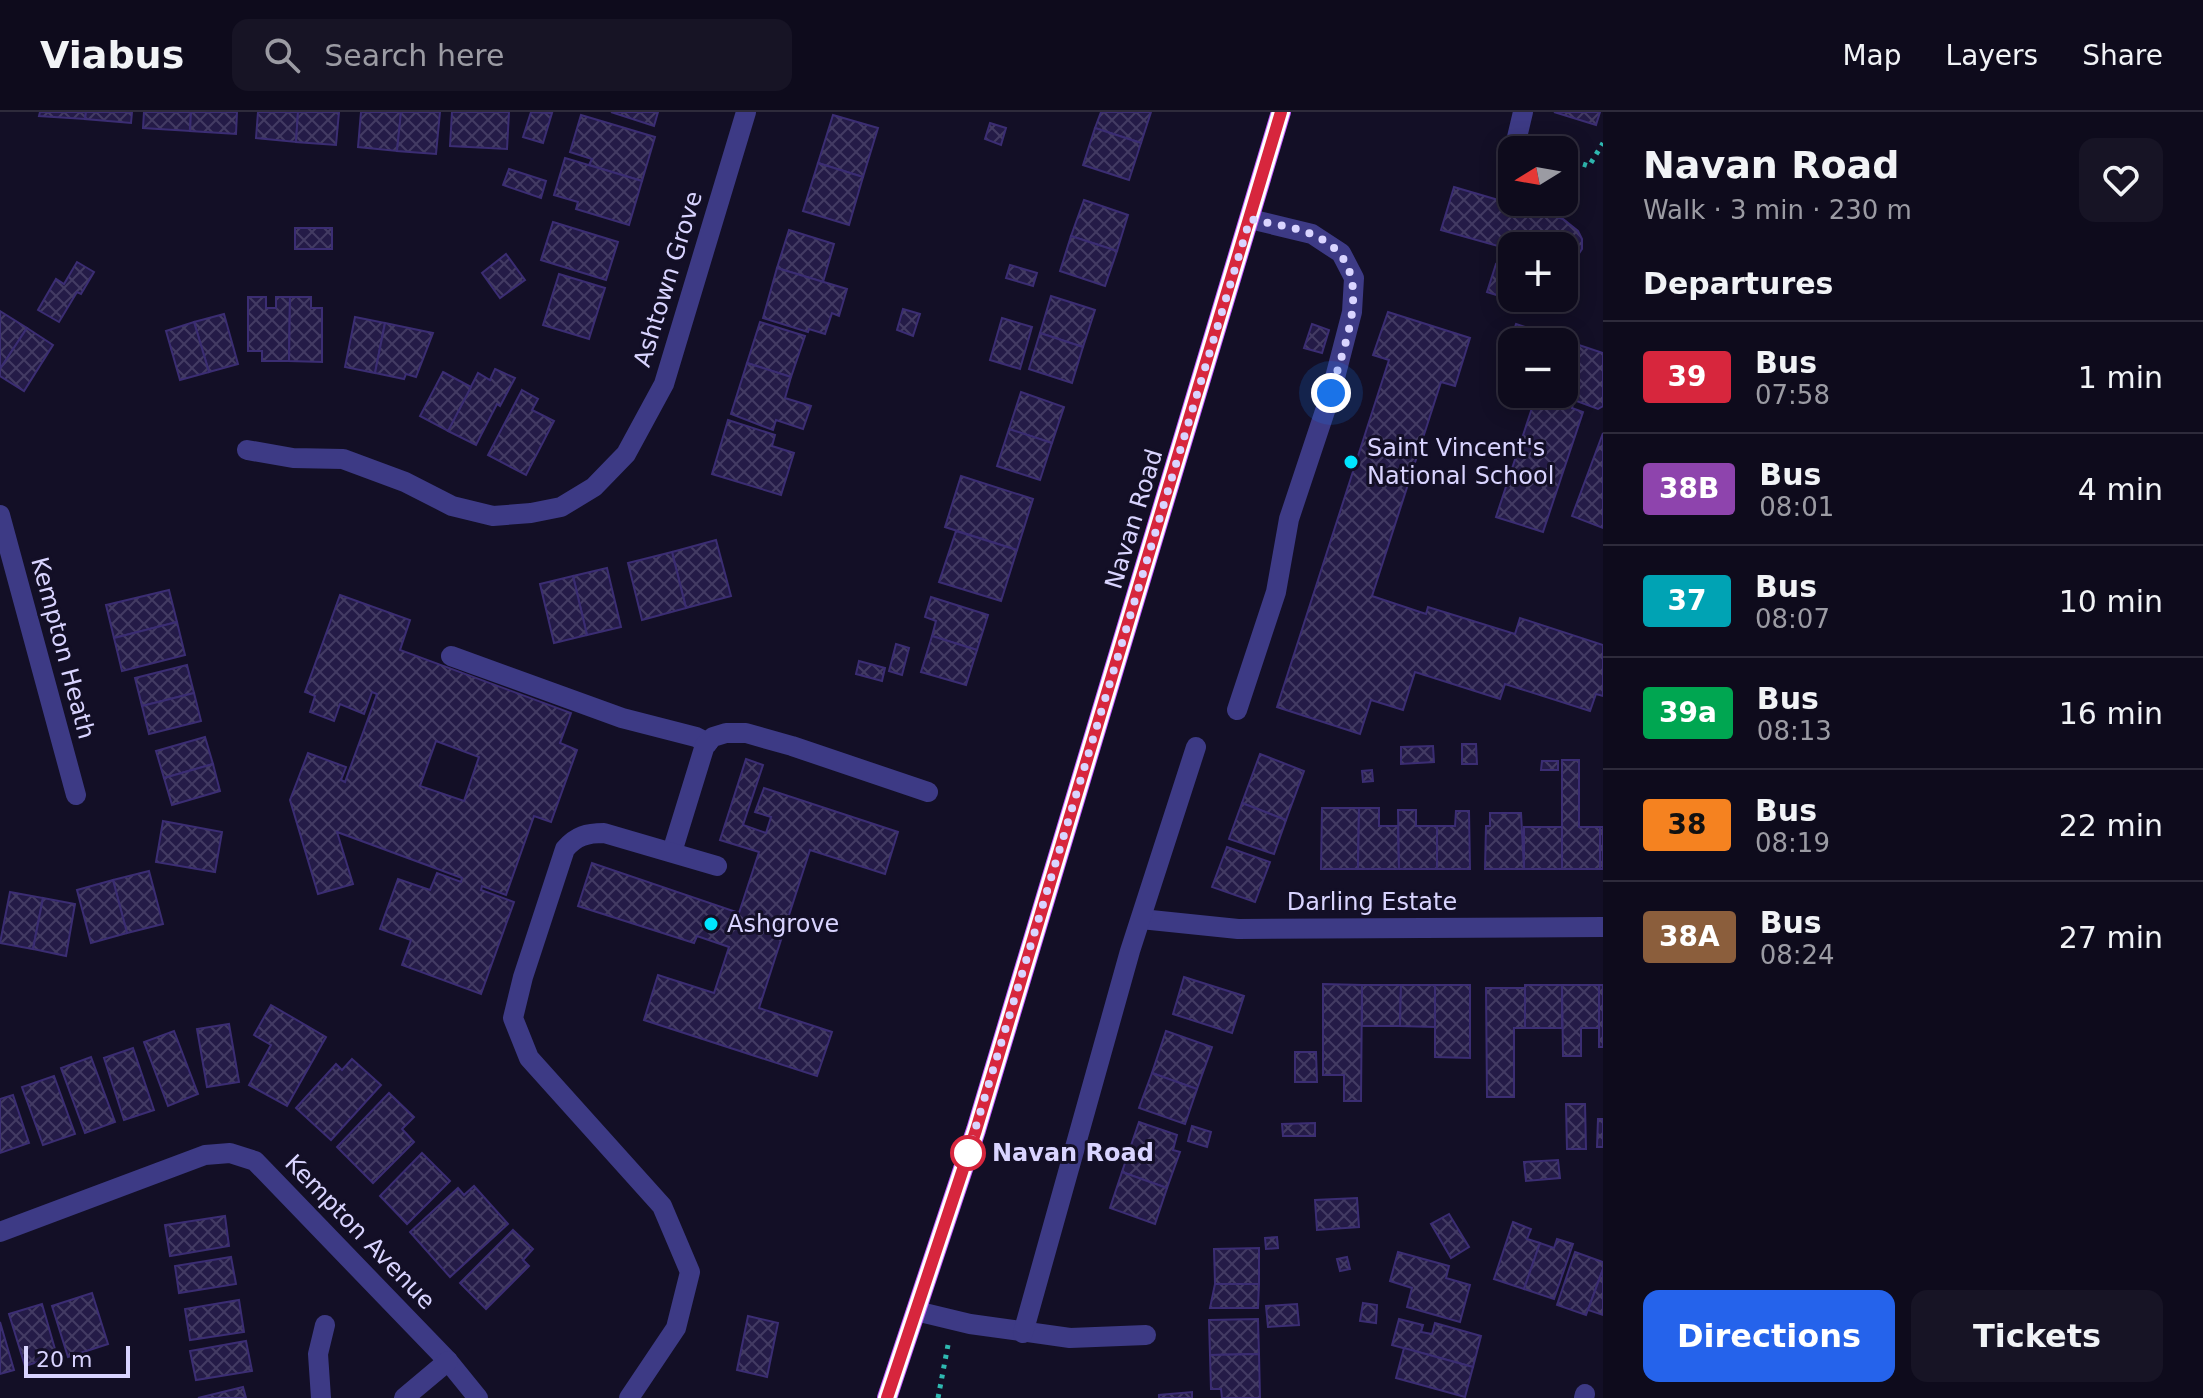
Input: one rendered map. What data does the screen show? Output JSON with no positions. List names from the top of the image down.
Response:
{
  "streets": {
    "main road": ["Navan Road"],
    "street": [
      "Ashtown Grove",
      "Kempton Heath",
      "Darling Estate",
      "Kempton Avenue"
    ]
  },
  "places": ["Saint Vincent's National School", "Ashgrove", "Navan Road"],
  "lines": ["bus line 39"],
  "scale_bar": "20 m",
  "north": "left",
  "page": {
    "header": "Viabus",
    "search": "Search here",
    "nav": ["Map", "Layers", "Share"],
    "heading": [
      ["Navan Road", "Walk · 3 min · 230 m"],
      "Departures"
    ],
    "map_buttons": ["+", "−"],
    "list": [
      {
        "mark": "39",
        "name": "Bus",
        "note": "07:58",
        "value": "1 min"
      },
      {
        "mark": "38B",
        "name": "Bus",
        "note": "08:01",
        "value": "4 min"
      },
      {
        "mark": "37",
        "name": "Bus",
        "note": "08:07",
        "value": "10 min"
      },
      {
        "mark": "39a",
        "name": "Bus",
        "note": "08:13",
        "value": "16 min"
      },
      {
        "mark": "38",
        "name": "Bus",
        "note": "08:19",
        "value": "22 min"
      },
      {
        "mark": "38A",
        "name": "Bus",
        "note": "08:24",
        "value": "27 min"
      }
    ],
    "buttons": ["Directions", "Tickets"],
    "scale": "20 m"
  }
}
